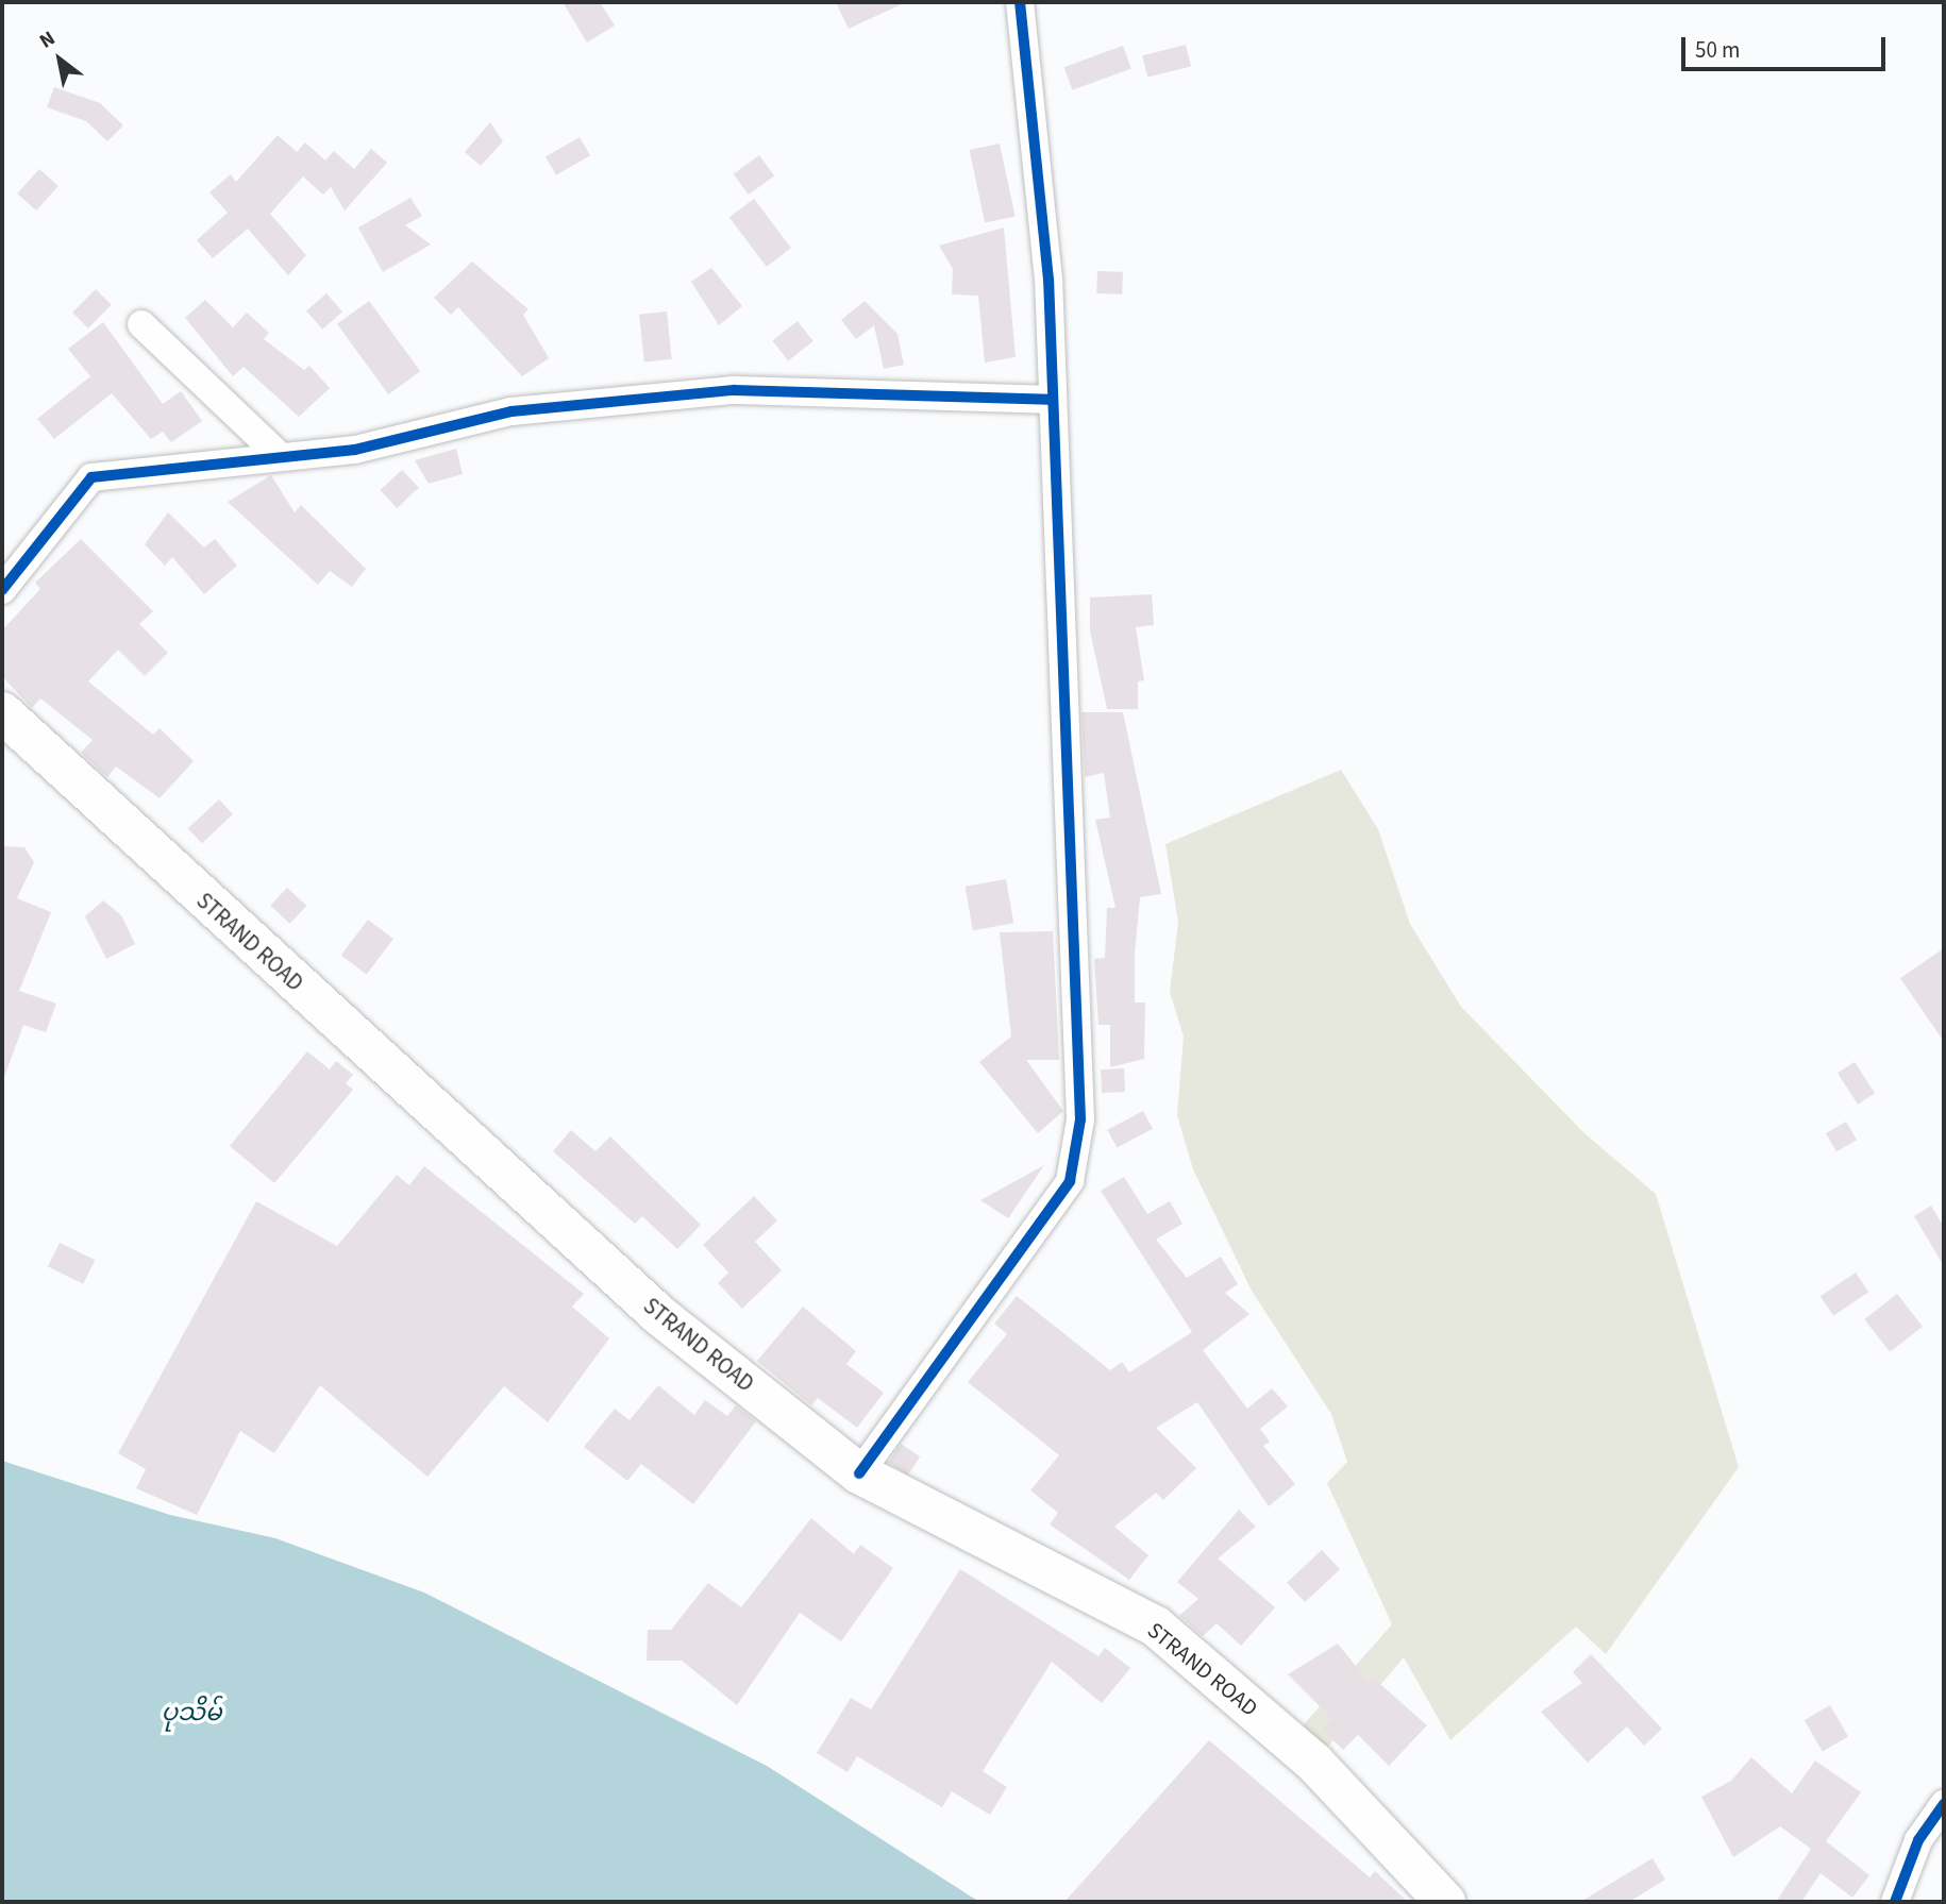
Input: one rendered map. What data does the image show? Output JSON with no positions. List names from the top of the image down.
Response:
{
  "streets": {
    "main road": ["STRAND ROAD"]
  },
  "water": ["ပုသိမ်"],
  "scale_bar": "50 m",
  "north": "top left"
}
